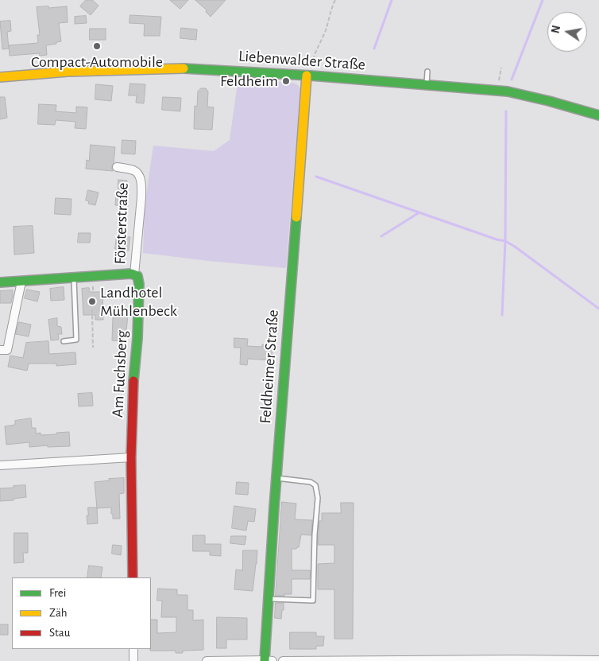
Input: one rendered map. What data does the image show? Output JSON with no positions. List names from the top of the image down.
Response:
{
  "streets": {
    "street": [
      "Liebenwalder Straße",
      "Försterstraße",
      "Feldheimer Straße",
      "Am Fuchsberg"
    ]
  },
  "crossings": [
    ["Liebenwalder Straße", "Feldheimer Straße"],
    ["Försterstraße", "Am Fuchsberg"]
  ],
  "places": ["Compact-Automobile", "Feldheim", "Landhotel Mühlenbeck"],
  "legend": ["Frei", "Zäh", "Stau"],
  "north": "left"
}
